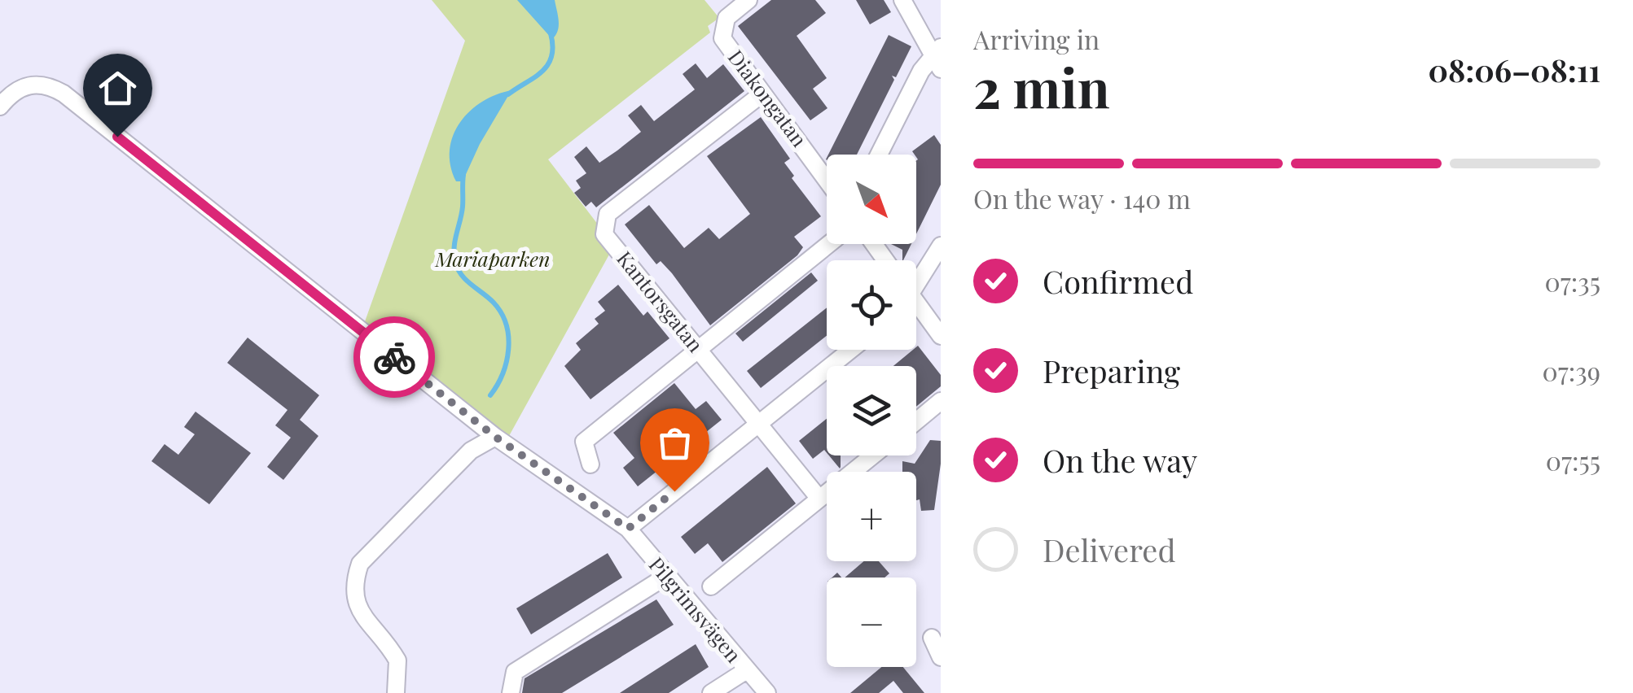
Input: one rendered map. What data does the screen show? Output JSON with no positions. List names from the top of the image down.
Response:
{
  "streets": {
    "street": ["Diakongatan", "Kantorsgatan", "Pilgrimsvägen"]
  },
  "crossings": [
    ["Diakongatan", "Kantorsgatan"]
  ],
  "parks": ["Mariaparken"],
  "north": "bottom right",
  "page": {
    "heading": ["2 min", "Arriving in", "08:06–08:11"],
    "bar": "On the way · 140 m",
    "map_buttons": ["+", "−"],
    "list": [
      ["Confirmed", "07:35"],
      ["Preparing", "07:39"],
      ["On the way", "07:55"],
      "Delivered"
    ]
  }
}
